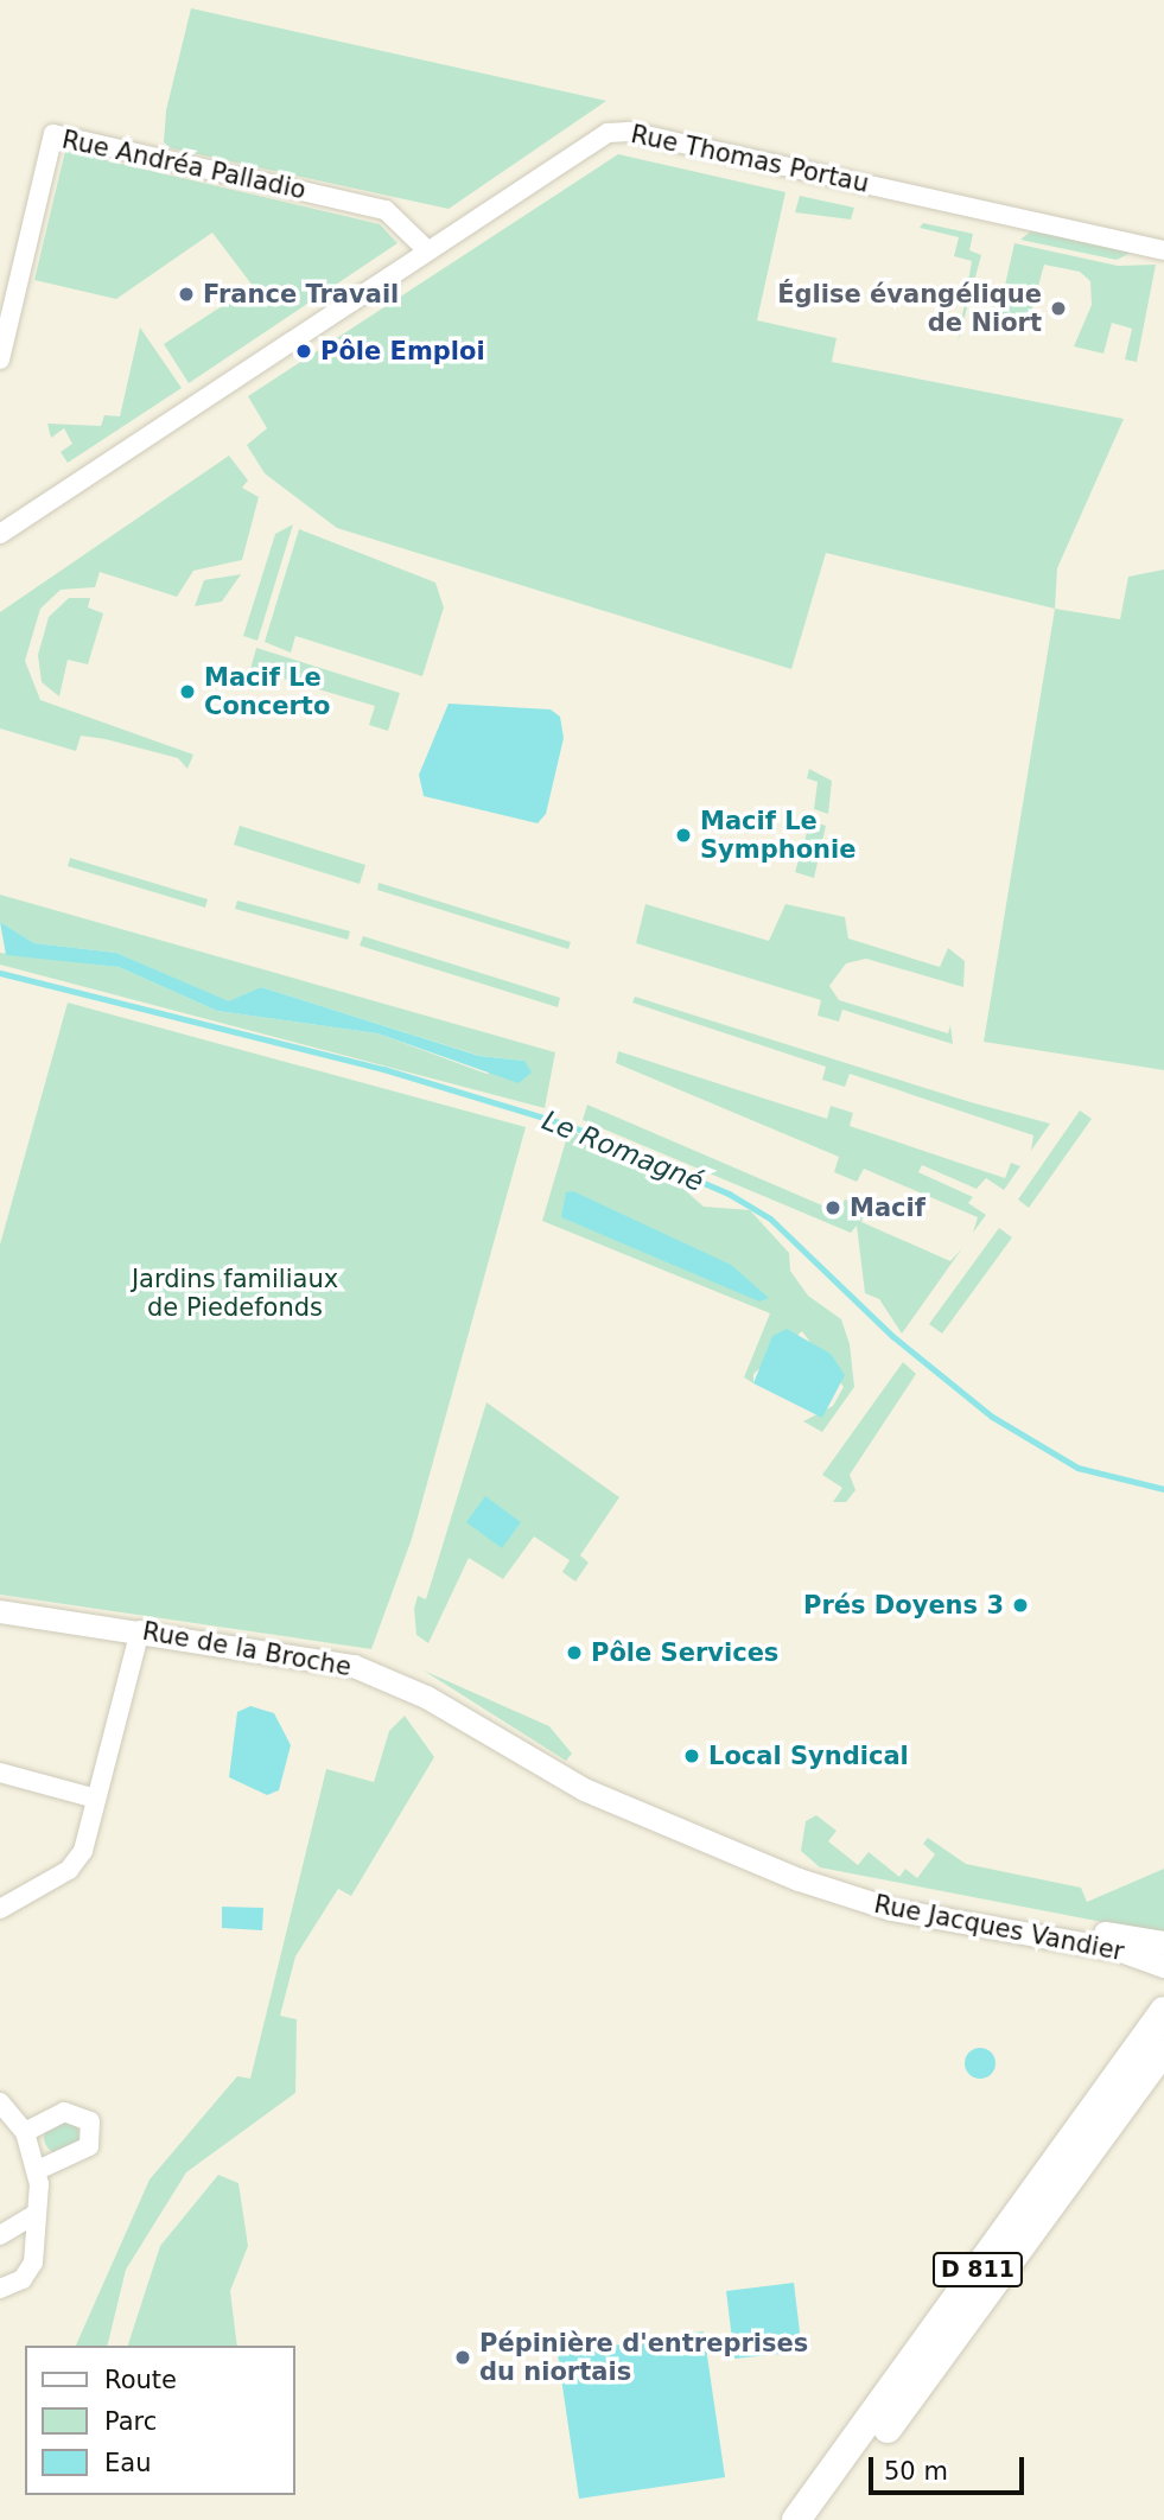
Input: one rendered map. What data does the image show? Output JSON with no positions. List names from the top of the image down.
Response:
{
  "streets": {
    "main road": ["D 811"],
    "street": [
      "Rue Thomas Portau",
      "Rue Andréa Palladio",
      "Rue de la Broche",
      "Rue Jacques Vandier"
    ]
  },
  "crossings": [
    ["Rue Thomas Portau", "Rue Andréa Palladio"],
    ["Rue de la Broche", "Rue Jacques Vandier"]
  ],
  "water": ["Le Romagné"],
  "parks": ["Jardins familiaux de Piedefonds"],
  "places": [
    "France Travail",
    "Église évangélique de Niort",
    "Pôle Emploi",
    "Macif Le Concerto",
    "Macif Le Symphonie",
    "Macif",
    "Prés Doyens 3",
    "Pôle Services",
    "Local Syndical",
    "Pépinière d'entreprises du niortais"
  ],
  "legend": ["Route", "Parc", "Eau"],
  "scale_bar": "50 m"
}
